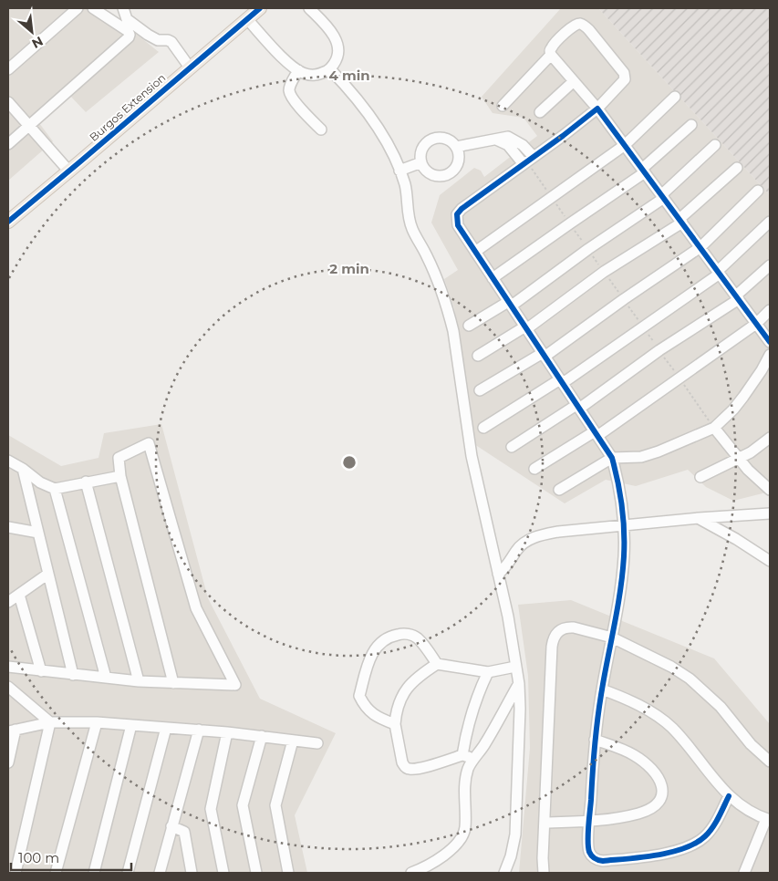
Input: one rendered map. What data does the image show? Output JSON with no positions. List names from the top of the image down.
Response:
{
  "streets": {
    "main road": ["Burgos Extension"]
  },
  "scale_bar": "100 m",
  "north": "bottom right",
  "rings": ["4 min", "2 min"]
}
